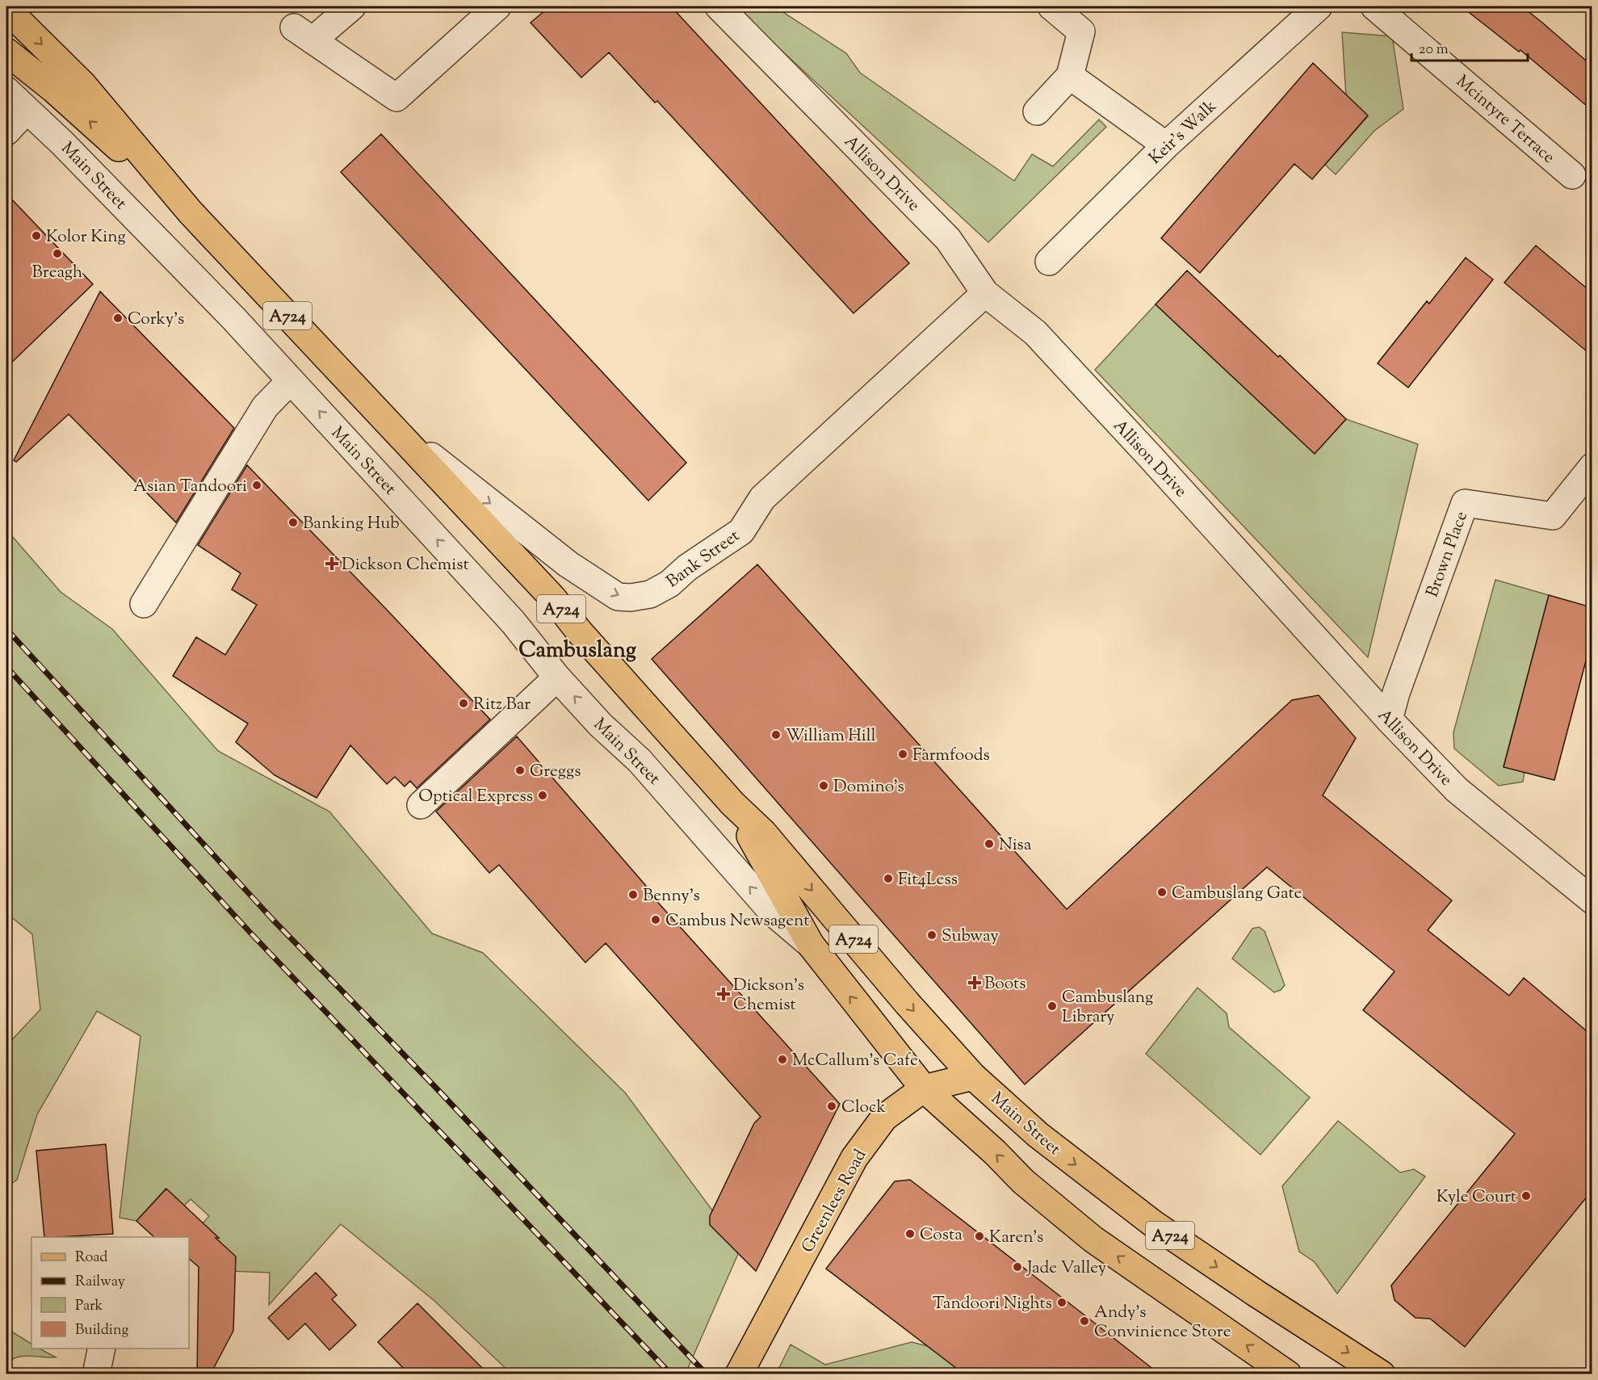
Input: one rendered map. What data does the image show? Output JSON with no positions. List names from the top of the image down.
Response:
{
  "streets": {
    "main road": ["Main Street", "A724", "Greenlees Road"],
    "street": [
      "Mcintyre Terrace",
      "Keir's Walk",
      "Allison Drive",
      "Brown Place",
      "Bank Street"
    ]
  },
  "crossings": [
    ["Allison Drive", "Brown Place"],
    ["Allison Drive", "Bank Street"],
    ["Main Street", "Bank Street"],
    ["Main Street", "Greenlees Road"]
  ],
  "districts": ["Cambuslang"],
  "places": {
    "other": [
      "Kolor King",
      "Breagh",
      "Corky's",
      "Asian Tandoori",
      "Banking Hub",
      "Ritz Bar",
      "William Hill",
      "Farmfoods",
      "Greggs",
      "Domino's",
      "Optical Express",
      "Nisa",
      "Fit4Less",
      "Cambuslang Gate",
      "Benny's",
      "Cambus Newsagent",
      "Subway",
      "Cambuslang Library",
      "McCallum's Cafe",
      "Clock",
      "Kyle Court",
      "Costa",
      "Karen's",
      "Jade Valley",
      "Tandoori Nights",
      "Andy's Convinience Store"
    ],
    "health": ["Dickson Chemist", "Boots", "Dickson's Chemist"]
  },
  "legend": [
    "Road",
    "Railway",
    "Park",
    "Building"
  ],
  "scale_bar": "20 m"
}
